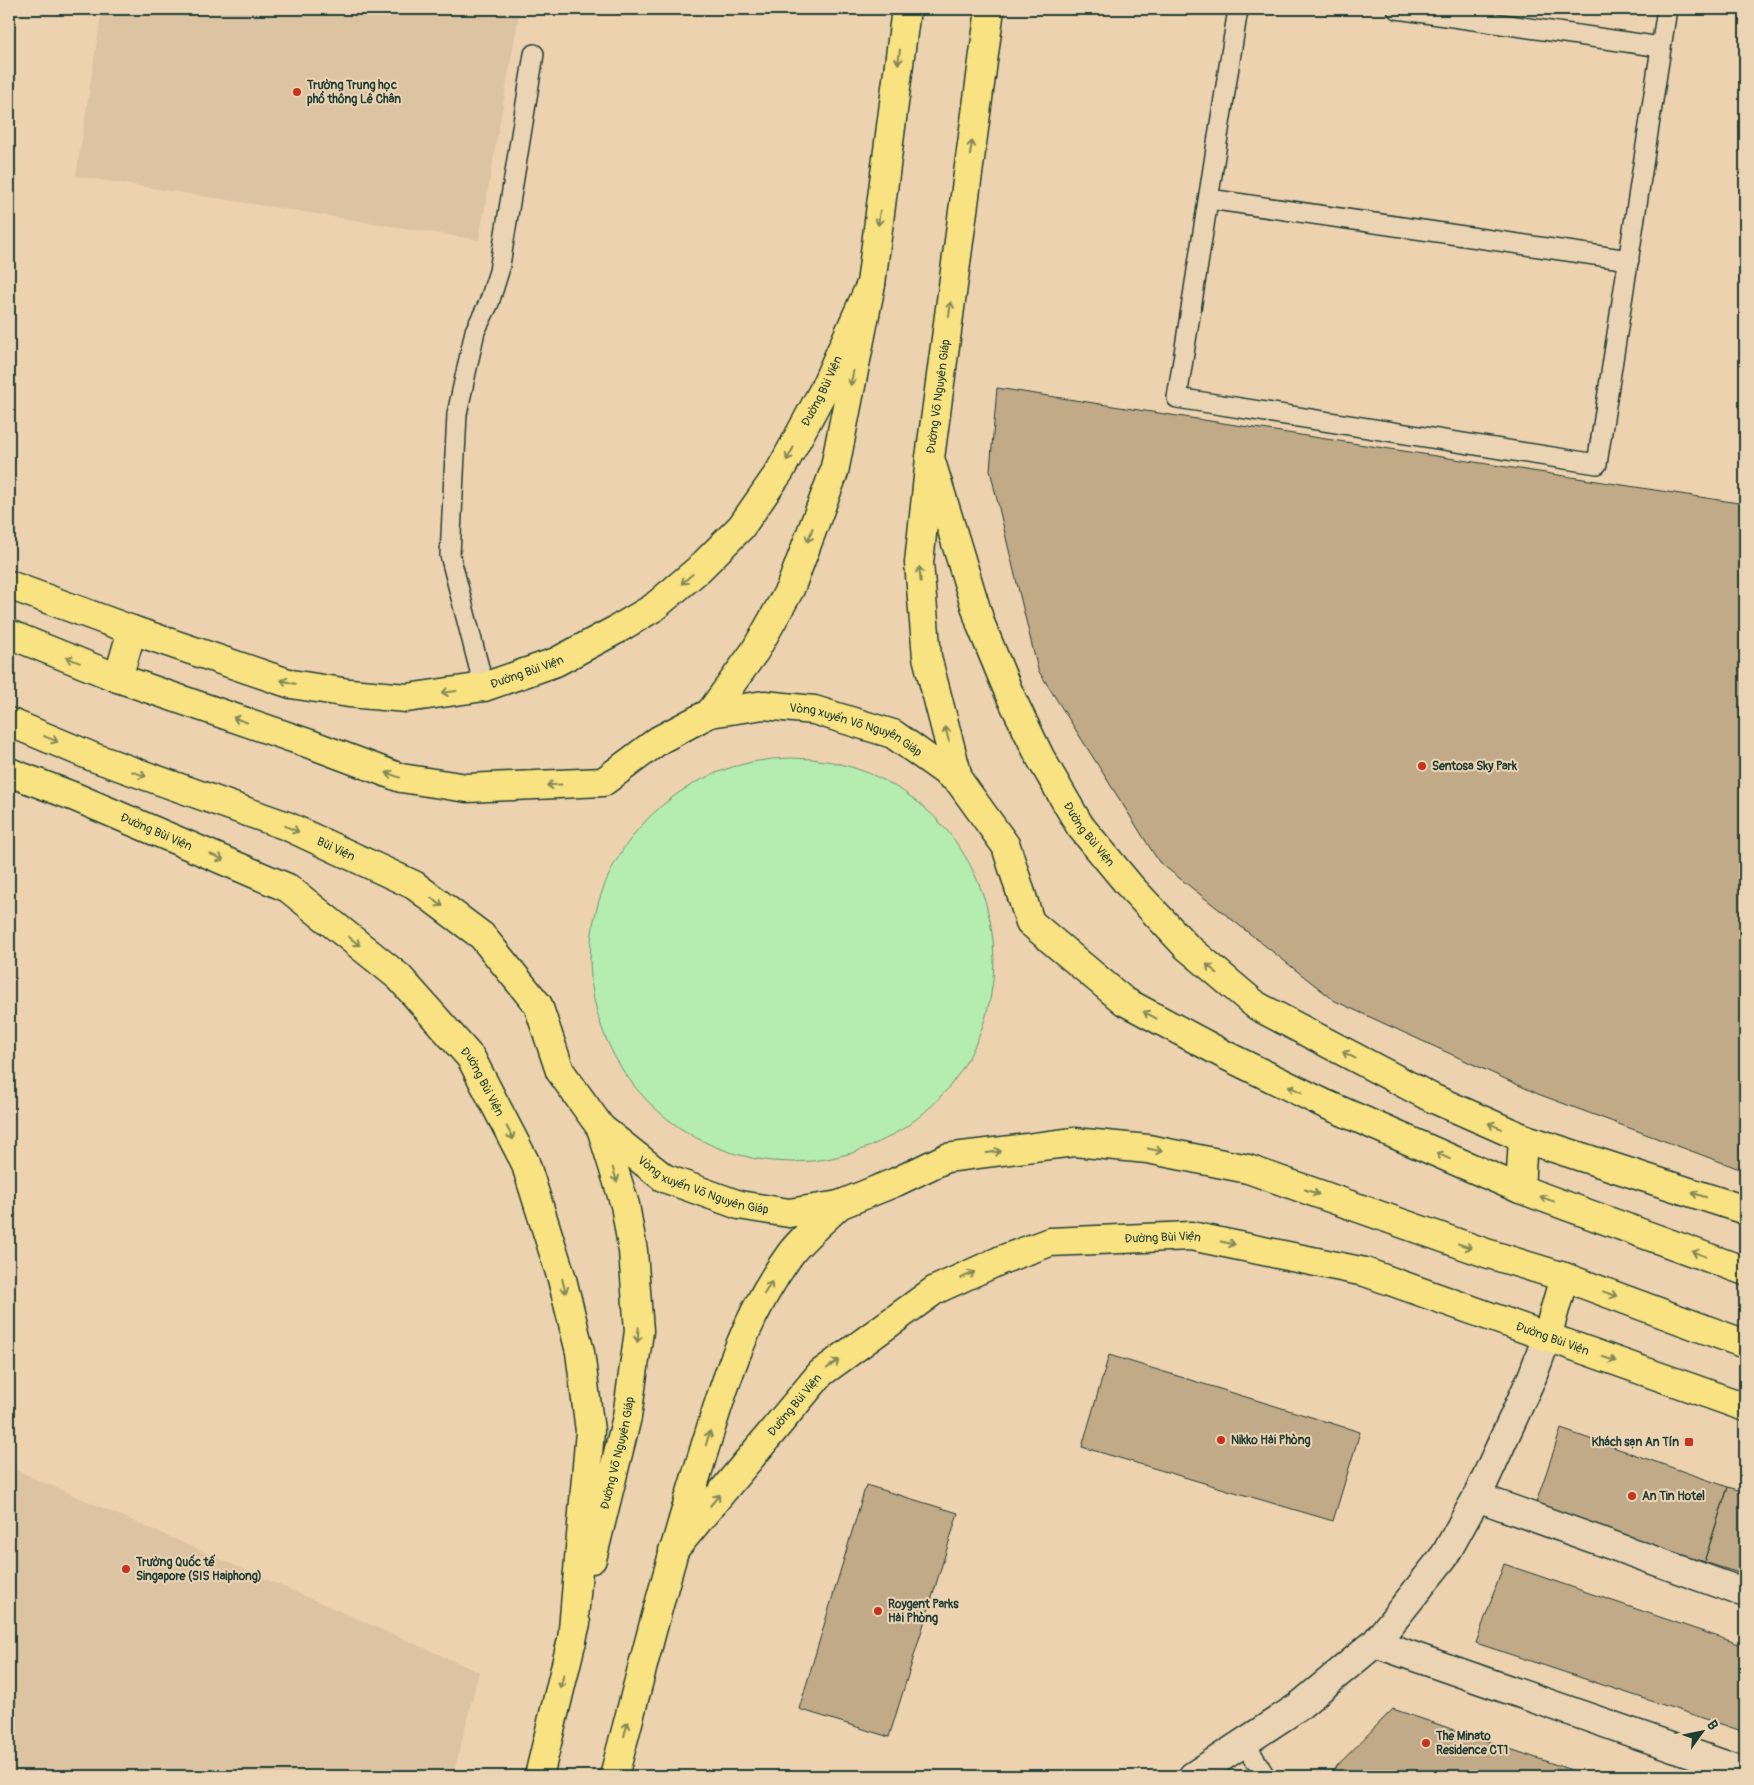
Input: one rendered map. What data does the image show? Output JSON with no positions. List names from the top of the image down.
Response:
{
  "streets": {
    "main road": [
      "Đường Bùi Viện",
      "Đường Võ Nguyên Giáp",
      "Vòng xuyến Võ Nguyên Giáp",
      "Bùi Viện"
    ]
  },
  "crossings": [
    ["Đường Bùi Viện", "Đường Võ Nguyên Giáp"],
    ["Đường Võ Nguyên Giáp", "Vòng xuyến Võ Nguyên Giáp"],
    ["Vòng xuyến Võ Nguyên Giáp", "Bùi Viện"]
  ],
  "one_way": ["Bùi Viện"],
  "places": {
    "other": [
      "Trường Trung học phổ thông Lê Chân",
      "Sentosa Sky Park",
      "Nikko Hải Phòng",
      "An Tin Hotel",
      "Trường Quốc tế Singapore (SIS Haiphong)",
      "Roygent Parks Hải Phòng",
      "The Minato Residence CT1"
    ],
    "transit": ["Khách sạn An Tín"]
  },
  "north": "top right"
}
